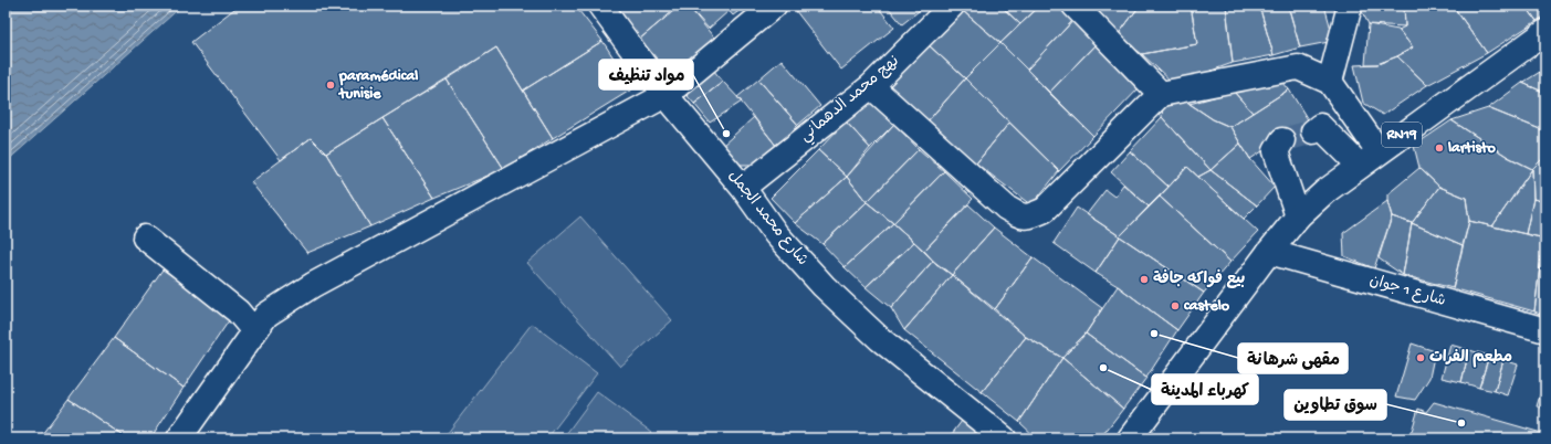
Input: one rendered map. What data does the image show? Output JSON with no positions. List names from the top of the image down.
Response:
{
  "streets": {
    "street": [
      "نهج محمد الدهماني",
      "RN19",
      "شارع محمد الجمل",
      "شارع 1 جوان"
    ]
  },
  "crossings": [
    ["نهج محمد الدهماني", "شارع محمد الجمل"],
    ["RN19", "شارع 1 جوان"]
  ],
  "places": [
    "paramédical tunisie",
    "مواد تنظيف",
    "lartisto",
    "بيع فواكه جافة",
    "castelo",
    "مقهى شرهانة",
    "مطعم الفرات",
    "كهرباء المدينة",
    "سوق تطاوين"
  ]
}
